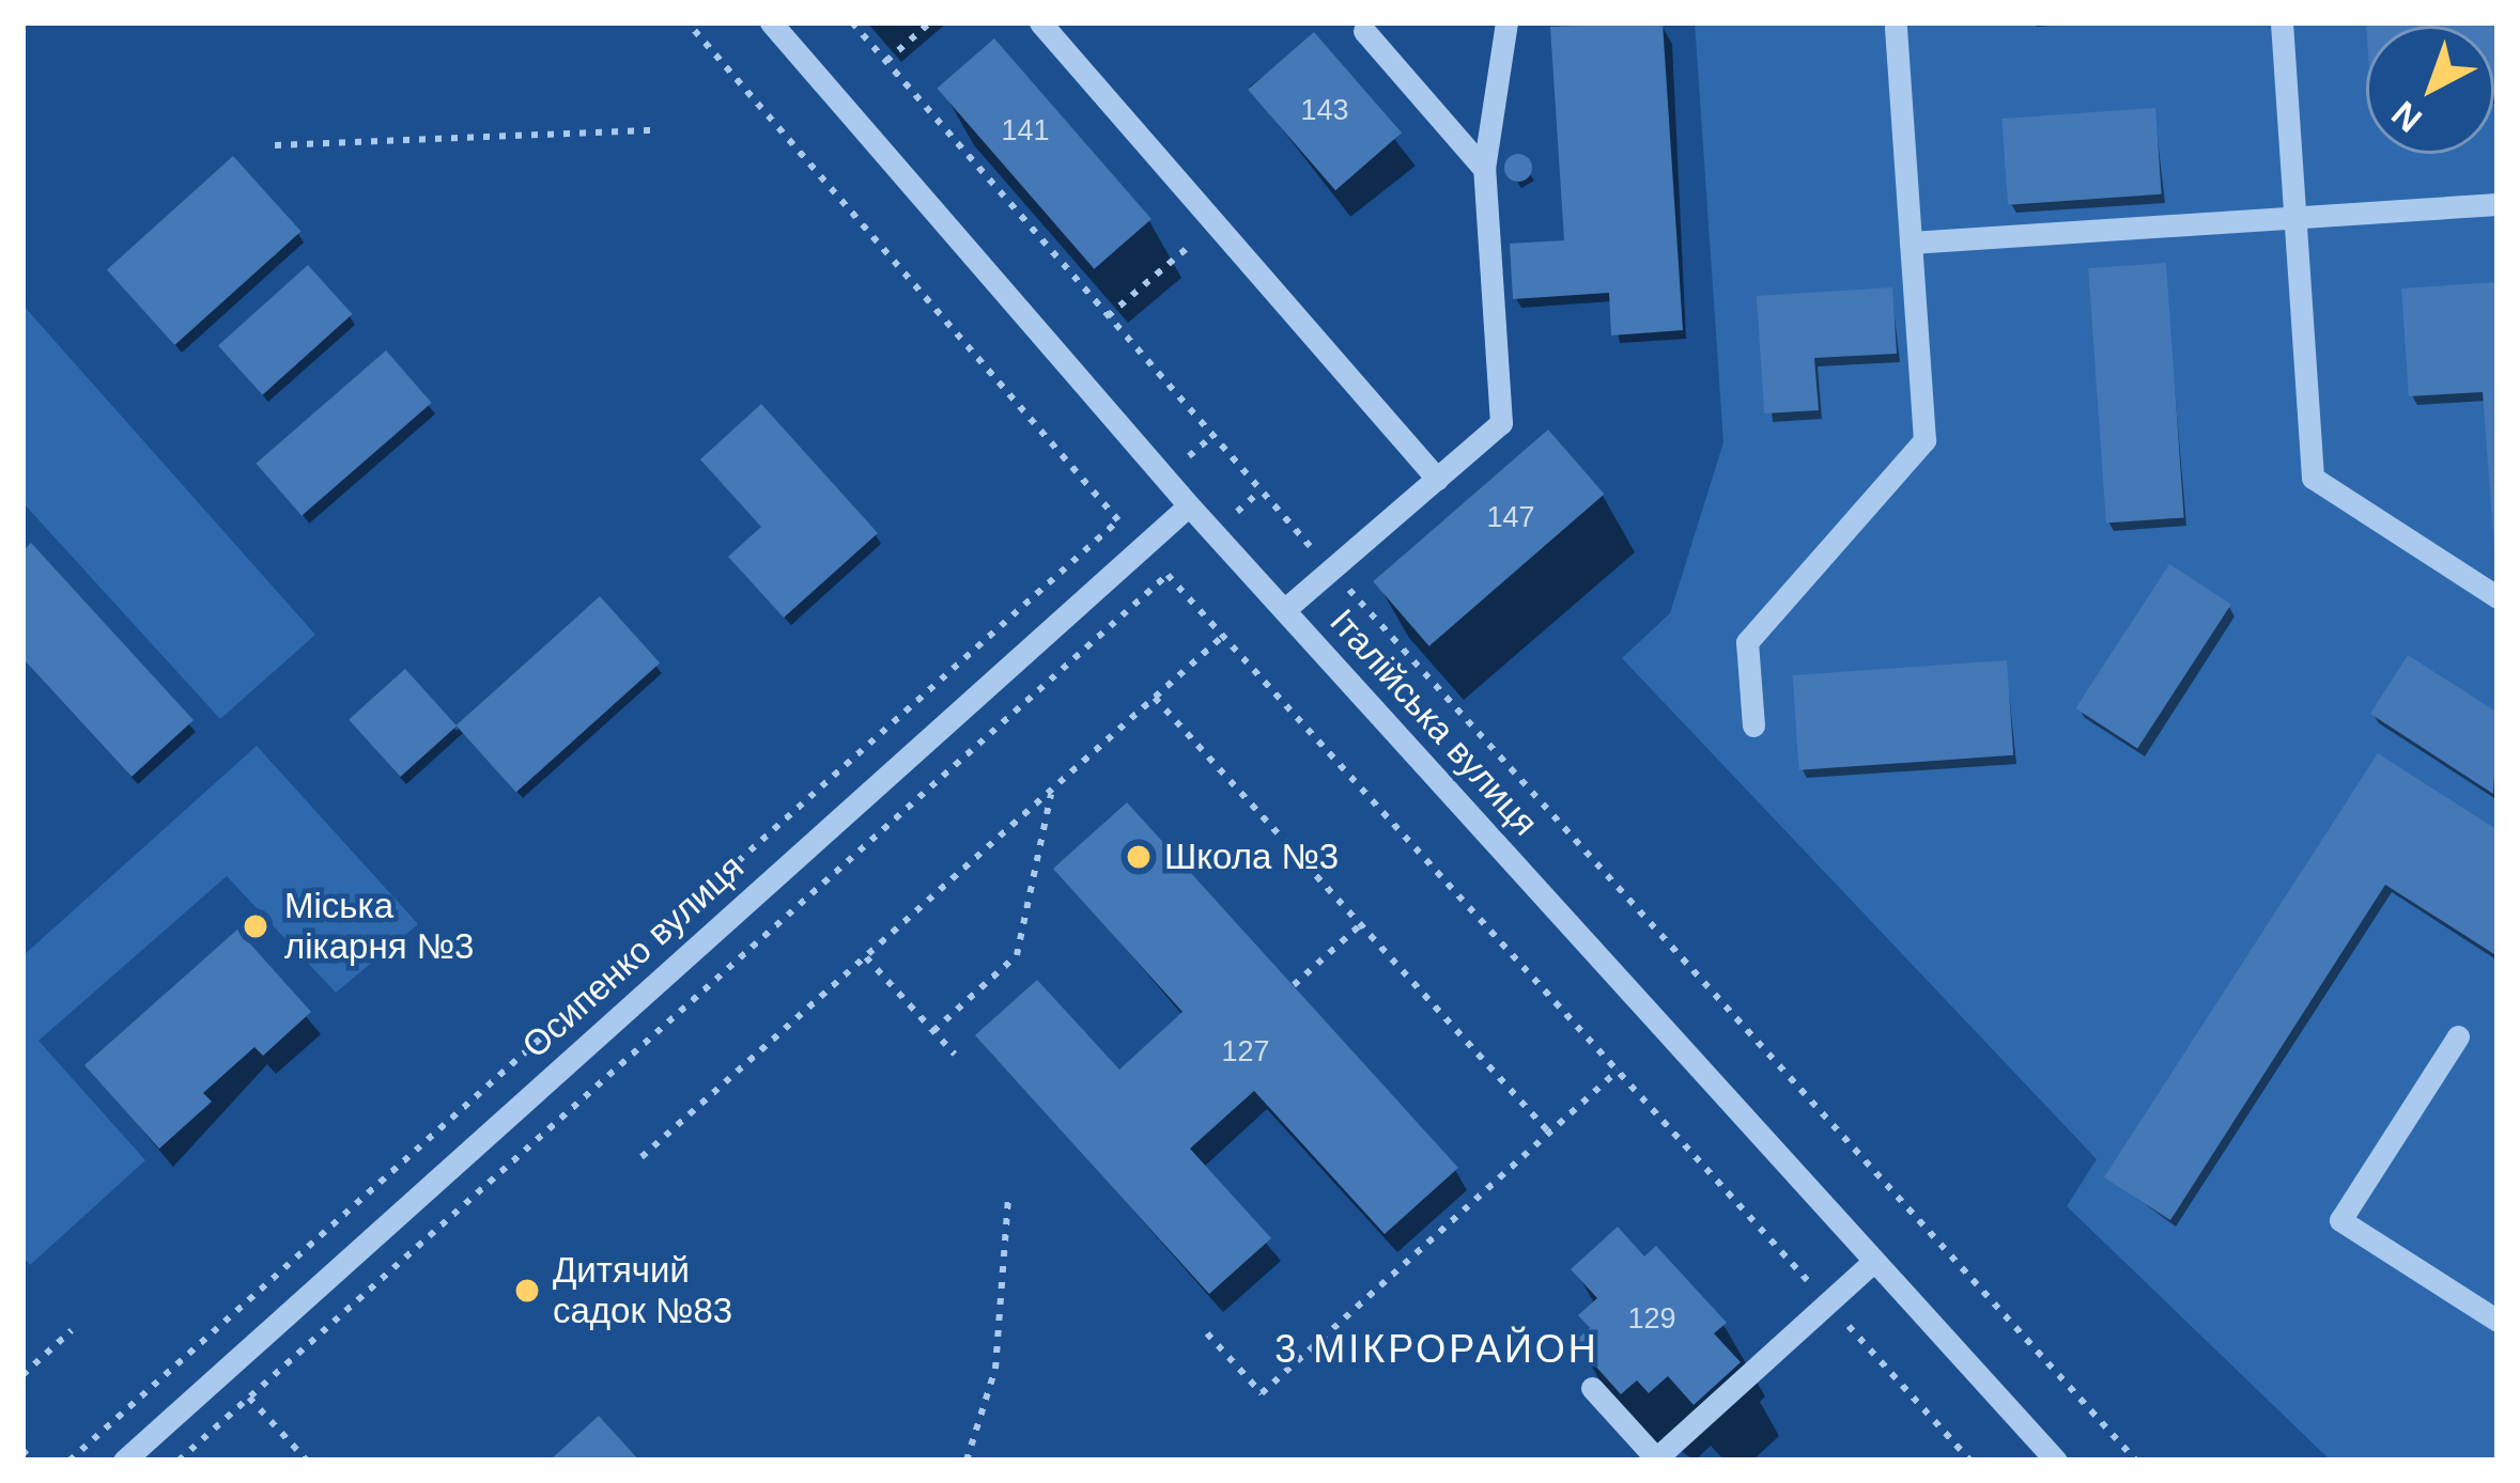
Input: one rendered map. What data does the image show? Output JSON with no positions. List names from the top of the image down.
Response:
{
  "streets": {
    "street": ["Італійська вулиця", "Осипенко вулиця"]
  },
  "crossings": [
    ["Італійська вулиця", "Осипенко вулиця"]
  ],
  "districts": ["3 МІКРОРАЙОН"],
  "places": ["Школа №3", "Міська лікарня №3", "Дитячий садок №83"],
  "house_numbers": [
    "143",
    "141",
    "147",
    "127",
    "129"
  ],
  "north": "bottom left"
}
